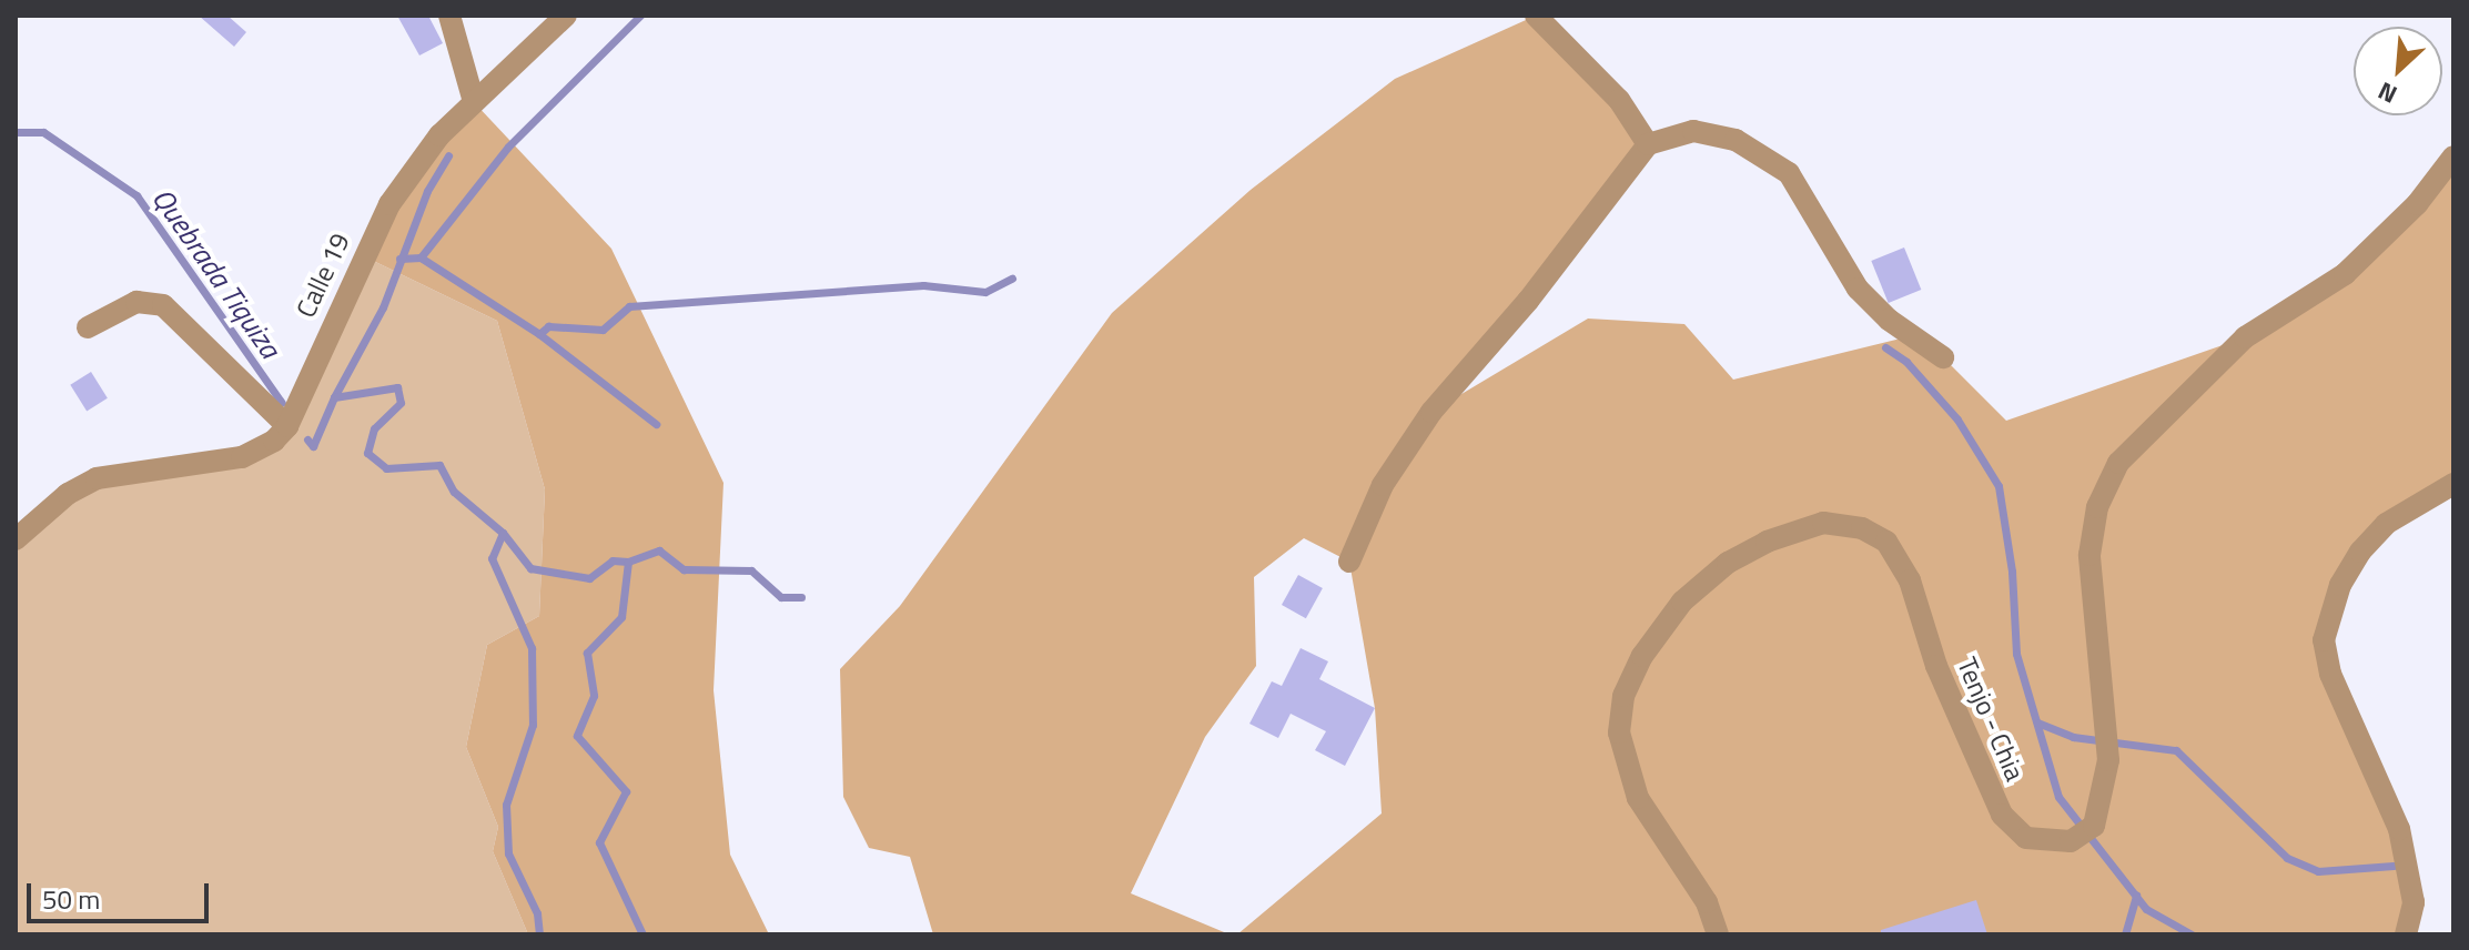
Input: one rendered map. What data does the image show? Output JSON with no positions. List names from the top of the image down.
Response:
{
  "streets": {
    "street": ["Calle 19", "Tenjo - Chia"]
  },
  "water": ["Quebrada Tiquiza"],
  "scale_bar": "50 m",
  "north": "bottom left"
}
